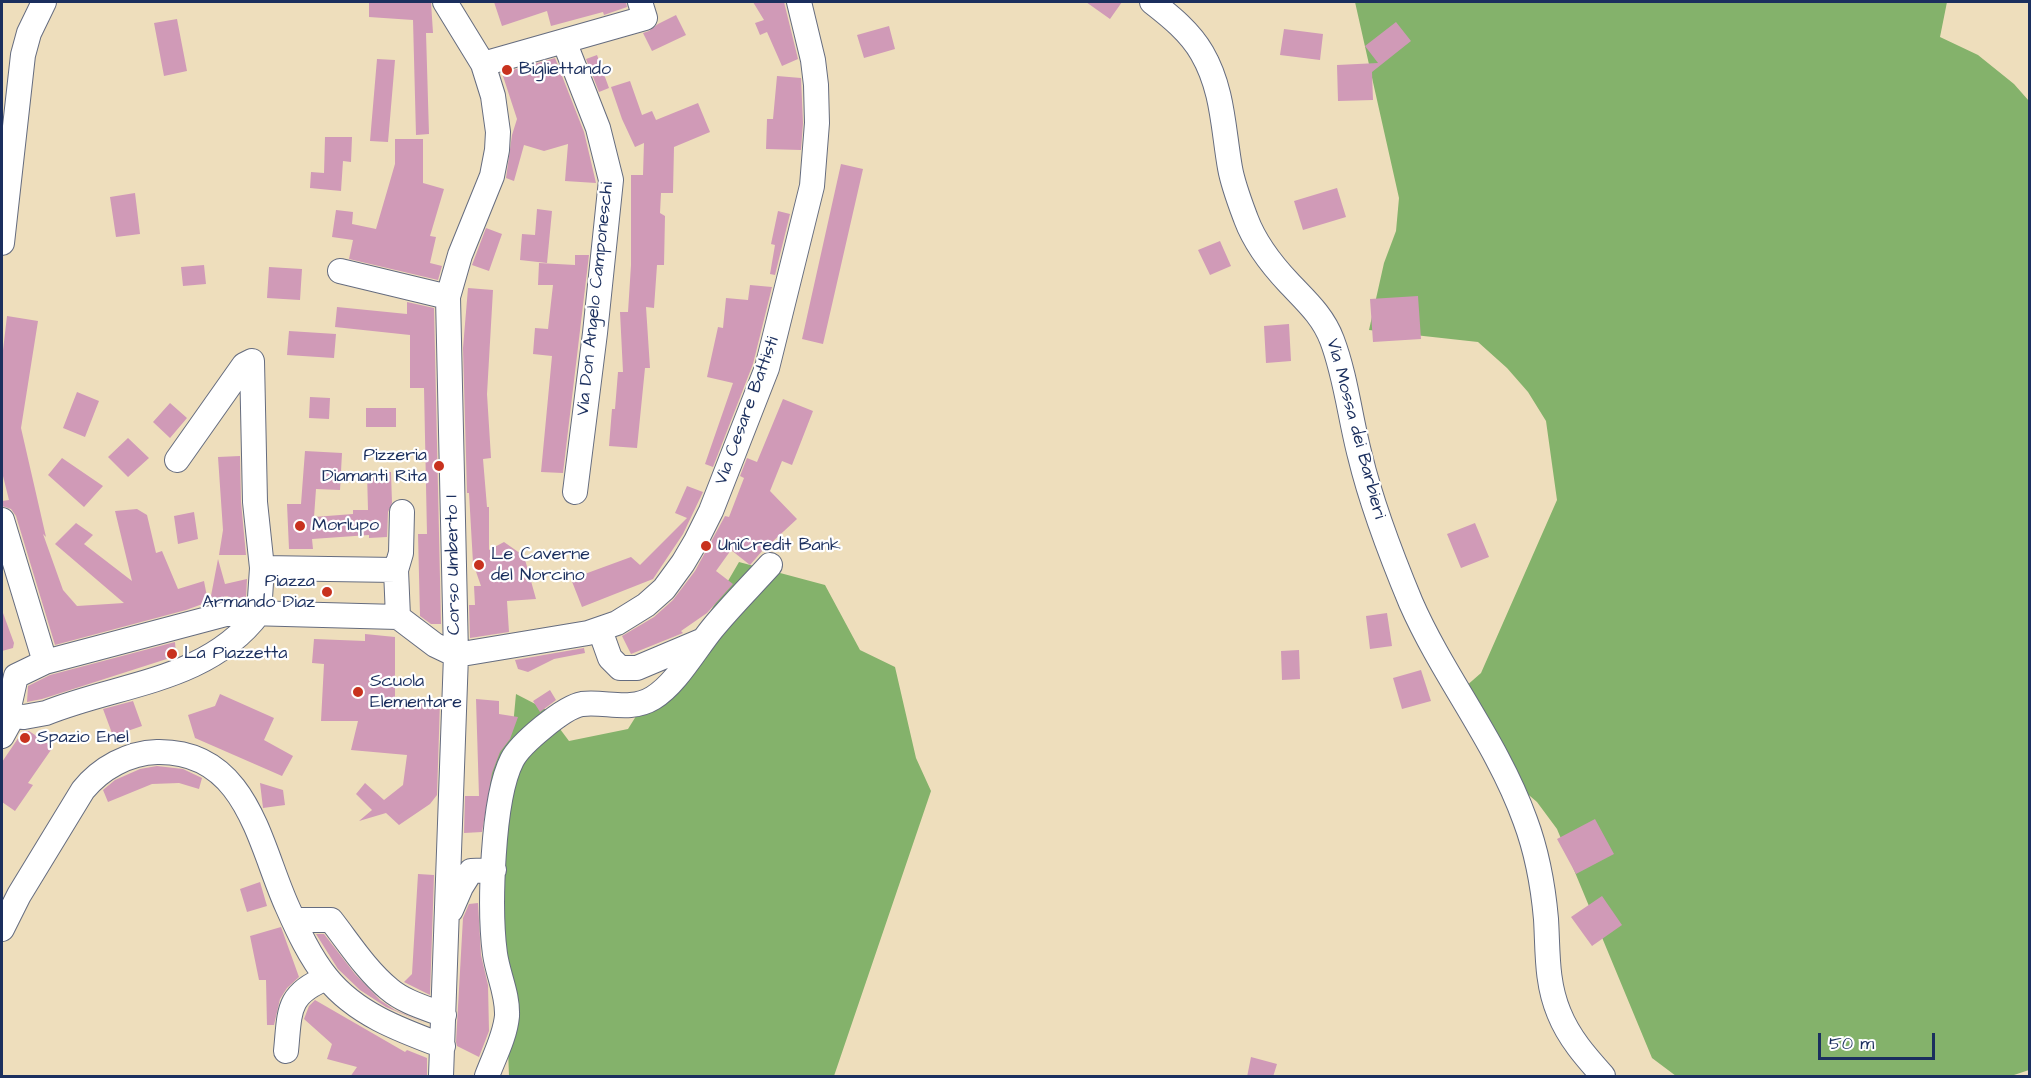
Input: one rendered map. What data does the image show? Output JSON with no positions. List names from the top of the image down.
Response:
{
  "streets": {
    "street": [
      "Via Don Angelo Camponeschi",
      "Via Cesare Battisti",
      "Via Mossa dei Barbieri",
      "Corso Umberto I"
    ]
  },
  "crossings": [
    ["Via Cesare Battisti", "Corso Umberto I"]
  ],
  "places": [
    "Bigliettando",
    "Pizzeria Diamanti Rita",
    "Morlupo",
    "UniCredit Bank",
    "Le Caverne del Norcino",
    "Piazza Armando Diaz",
    "La Piazzetta",
    "Scuola Elementare",
    "Spazio Enel"
  ],
  "scale_bar": "50 m"
}
